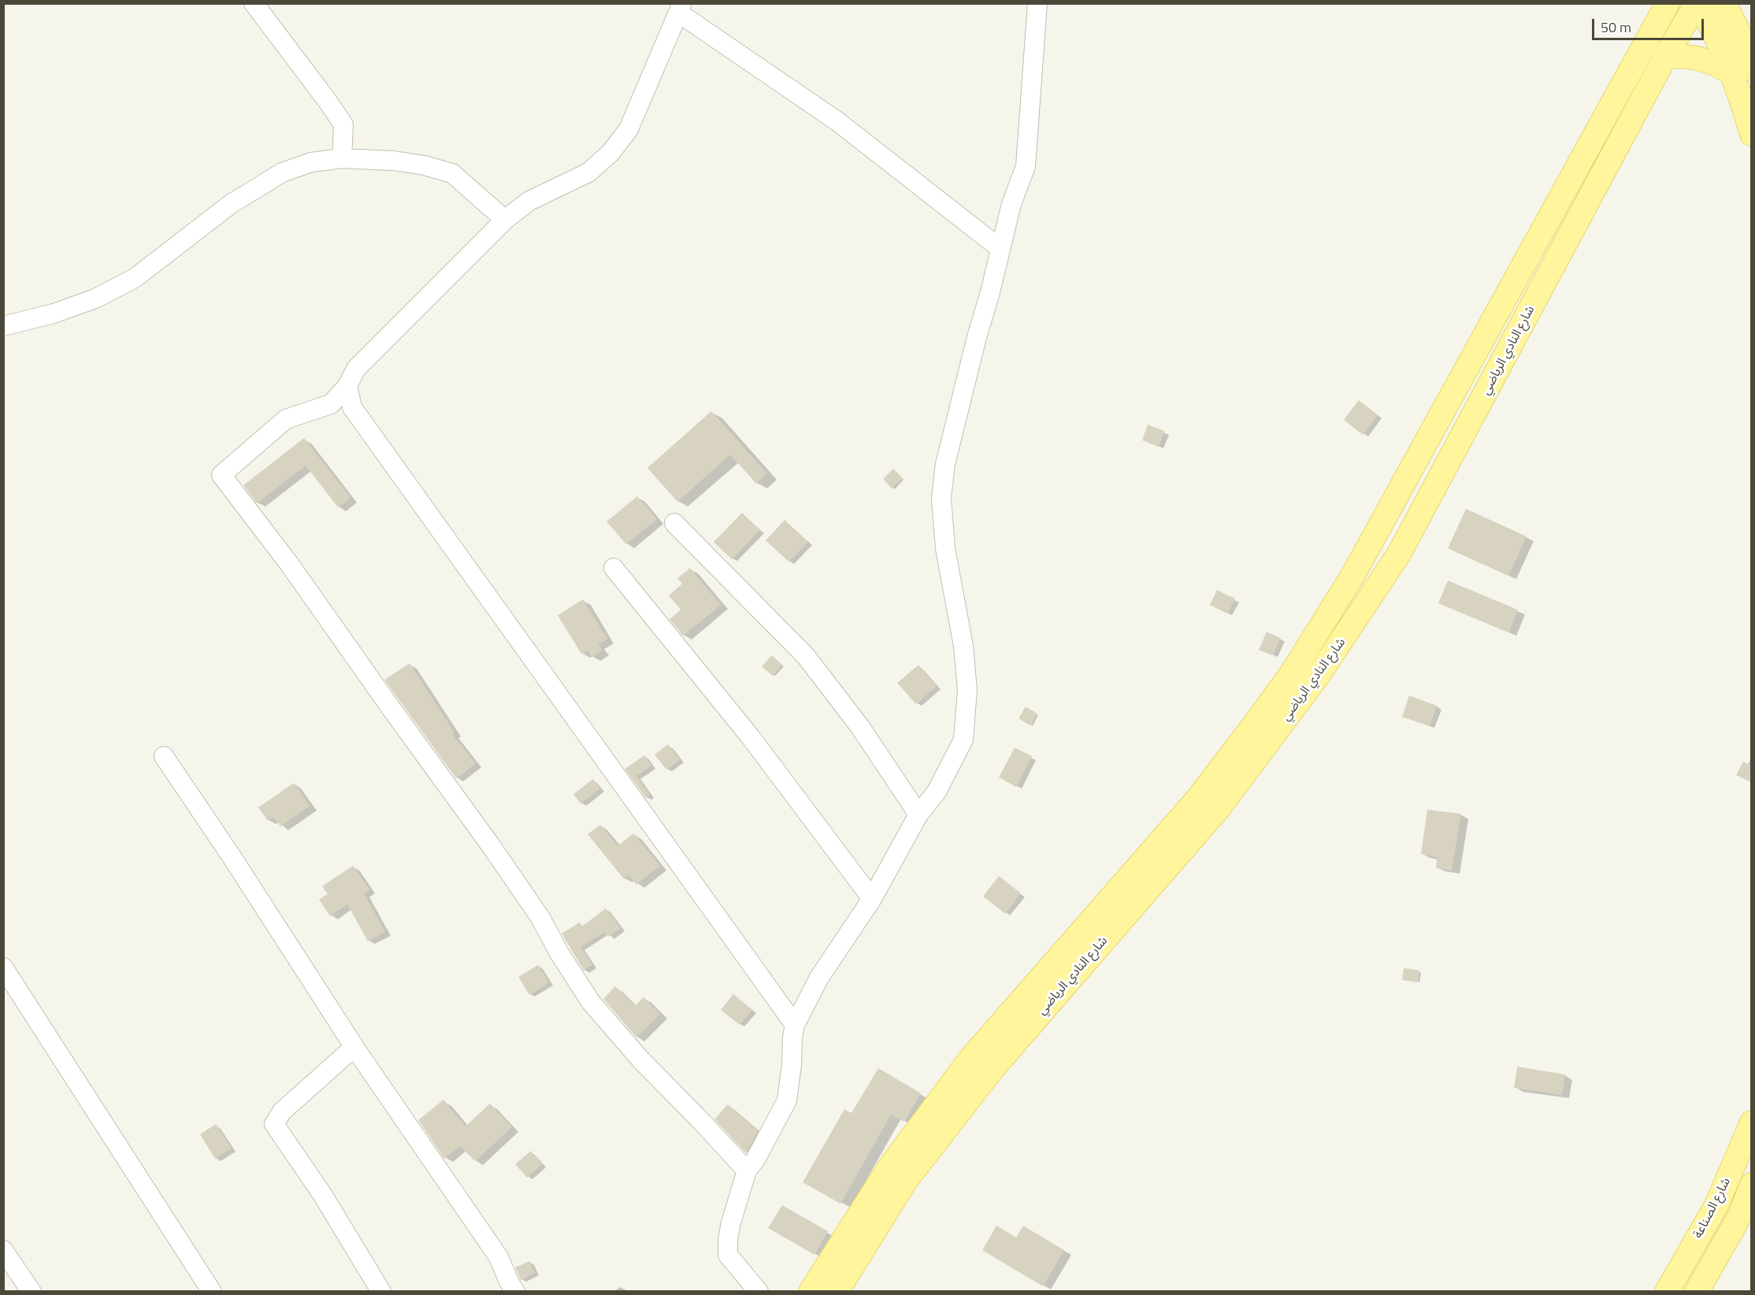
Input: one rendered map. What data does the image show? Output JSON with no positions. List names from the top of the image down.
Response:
{
  "streets": {
    "main road": ["شارع النادي الرياضي", "شارع الصناعة"]
  },
  "scale_bar": "50 m"
}
